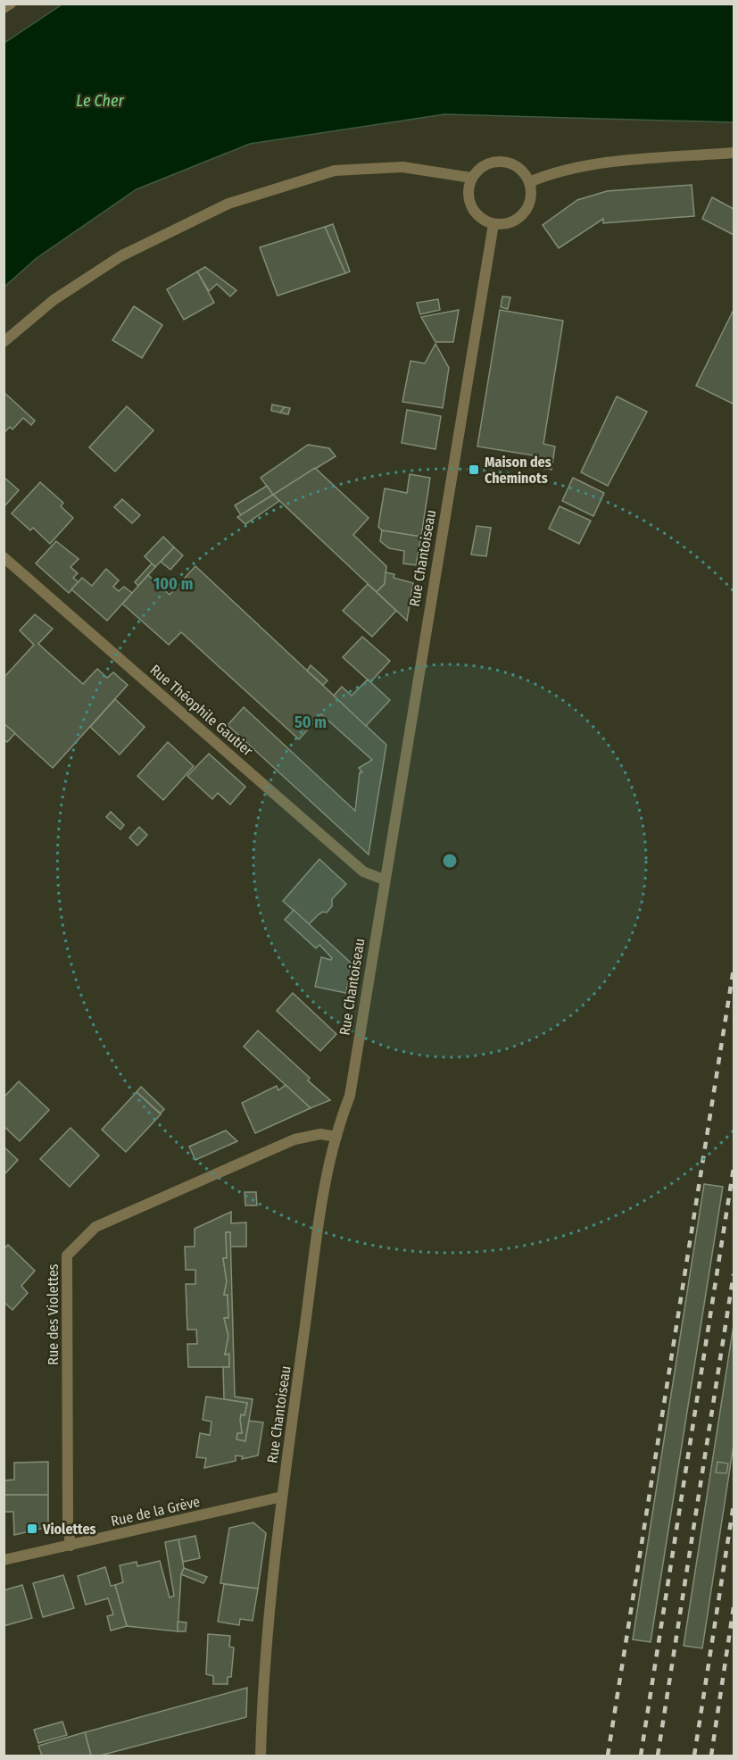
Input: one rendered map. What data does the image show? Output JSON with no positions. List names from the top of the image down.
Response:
{
  "streets": {
    "street": [
      "Rue Chantoiseau",
      "Rue Théophile Gautier",
      "Rue des Violettes",
      "Rue de la Grève"
    ]
  },
  "crossings": [
    ["Rue Chantoiseau", "Rue Théophile Gautier"],
    ["Rue Chantoiseau", "Rue des Violettes"],
    ["Rue Chantoiseau", "Rue de la Grève"],
    ["Rue des Violettes", "Rue de la Grève"]
  ],
  "water": ["Le Cher"],
  "places": {
    "transit": ["Maison des Cheminots", "Violettes"]
  },
  "rings": ["100 m", "50 m"]
}
